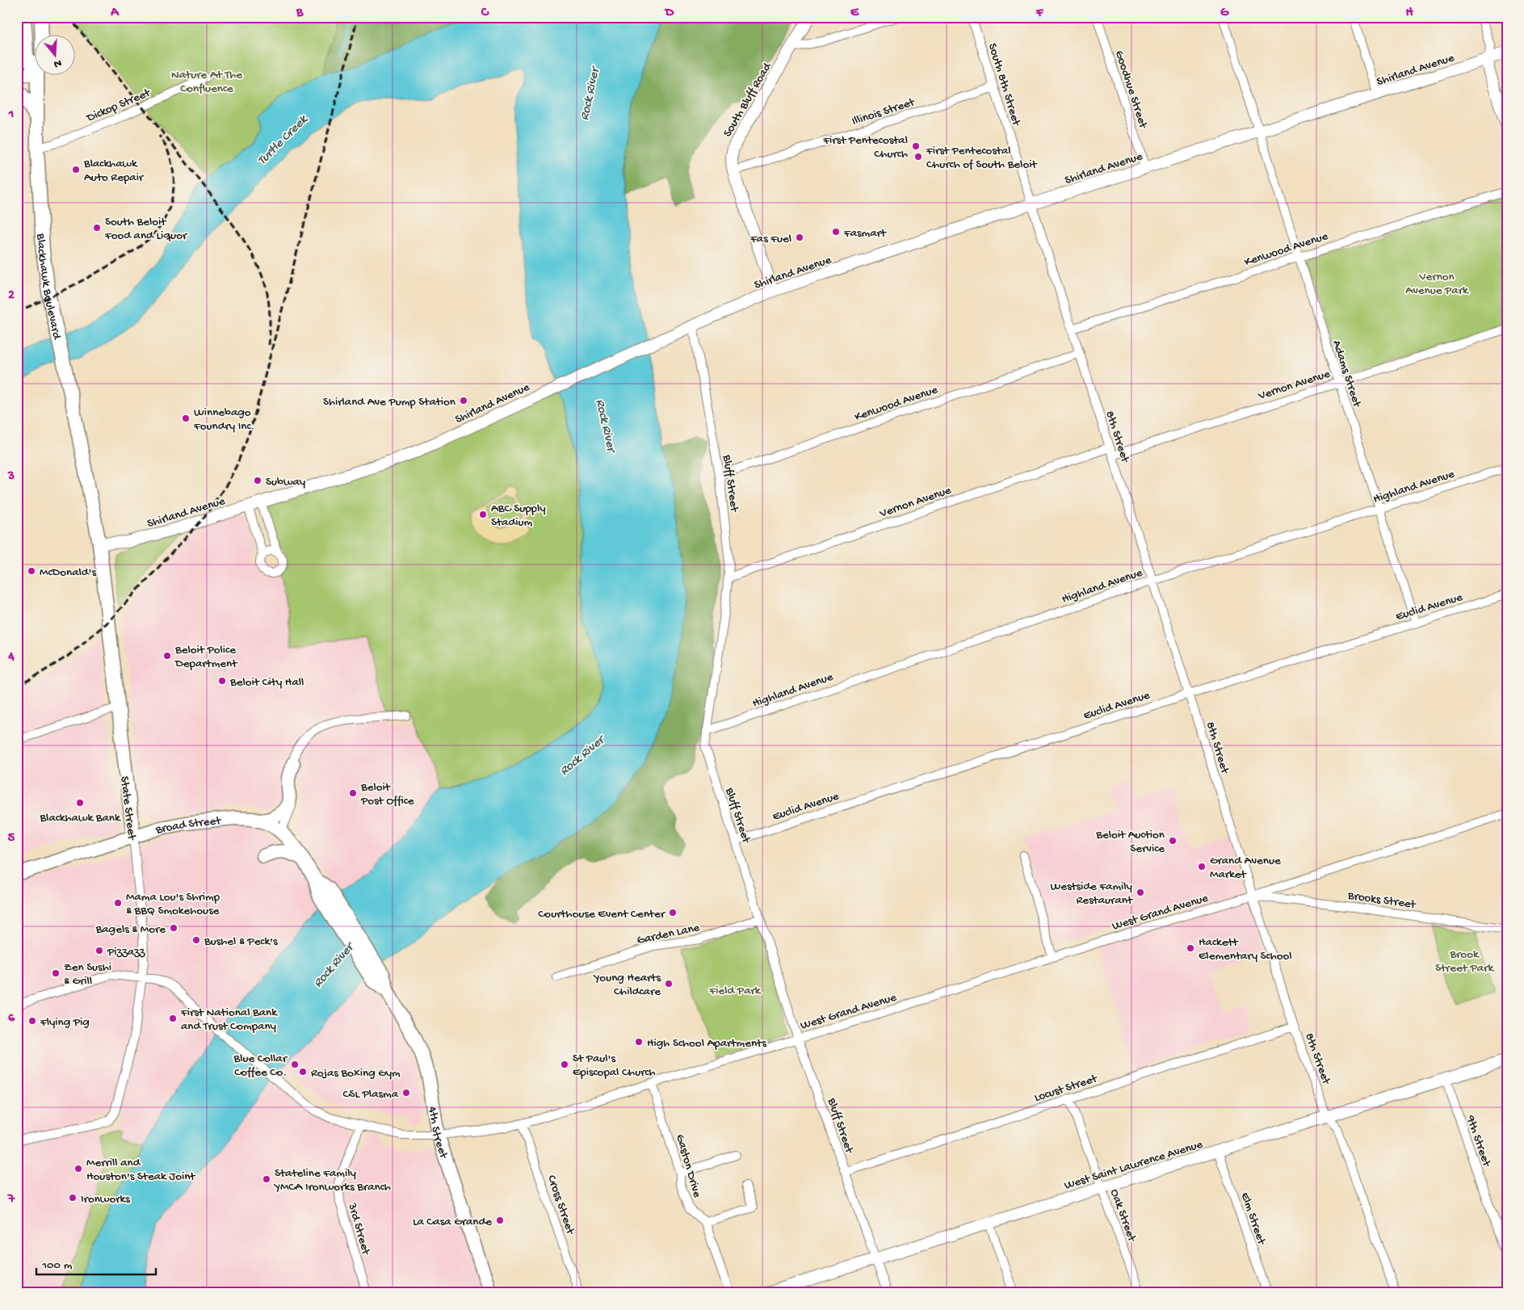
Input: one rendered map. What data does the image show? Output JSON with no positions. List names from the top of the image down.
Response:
{
  "streets": {
    "main road": [
      "Blackhawk Boulevard",
      "State Street",
      "Broad Street",
      "4th Street"
    ],
    "street": [
      "Shirland Avenue",
      "South 8th Street",
      "Goodhue Street",
      "South Bluff Road",
      "Dickop Street",
      "Illinois Street",
      "Kenwood Avenue",
      "Adams Street",
      "Vernon Avenue",
      "8th Street",
      "Bluff Street",
      "Highland Avenue",
      "Euclid Avenue",
      "Brooks Street",
      "West Grand Avenue",
      "Garden Lane",
      "Locust Street",
      "9th Street",
      "West Saint Lawrence Avenue",
      "Gaston Drive",
      "Cross Street",
      "Oak Street",
      "Elm Street",
      "3rd Street"
    ]
  },
  "crossings": [
    ["Shirland Avenue", "South 8th Street"],
    ["Shirland Avenue", "Goodhue Street"],
    ["Shirland Avenue", "South Bluff Road"],
    ["Shirland Avenue", "Adams Street"],
    ["Shirland Avenue", "8th Street"],
    ["Shirland Avenue", "Bluff Street"],
    ["Shirland Avenue", "State Street"],
    ["South 8th Street", "Illinois Street"],
    ["South 8th Street", "8th Street"],
    ["South Bluff Road", "Illinois Street"],
    ["Dickop Street", "Blackhawk Boulevard"],
    ["Kenwood Avenue", "Adams Street"],
    ["Kenwood Avenue", "8th Street"],
    ["Kenwood Avenue", "Bluff Street"],
    ["Blackhawk Boulevard", "State Street"],
    ["Adams Street", "Vernon Avenue"],
    ["Adams Street", "Highland Avenue"],
    ["Adams Street", "Euclid Avenue"],
    ["Vernon Avenue", "8th Street"],
    ["Vernon Avenue", "Bluff Street"],
    ["8th Street", "Highland Avenue"],
    ["8th Street", "Euclid Avenue"],
    ["8th Street", "Brooks Street"],
    ["8th Street", "West Grand Avenue"],
    ["8th Street", "Locust Street"],
    ["8th Street", "West Saint Lawrence Avenue"],
    ["Bluff Street", "Highland Avenue"],
    ["Bluff Street", "Euclid Avenue"],
    ["Bluff Street", "West Grand Avenue"],
    ["Bluff Street", "Garden Lane"],
    ["Bluff Street", "Locust Street"],
    ["Bluff Street", "West Saint Lawrence Avenue"],
    ["State Street", "Broad Street"],
    ["State Street", "West Grand Avenue"],
    ["Broad Street", "4th Street"],
    ["Brooks Street", "West Grand Avenue"],
    ["West Grand Avenue", "4th Street"],
    ["West Grand Avenue", "Gaston Drive"],
    ["West Grand Avenue", "Cross Street"],
    ["West Grand Avenue", "3rd Street"],
    ["Locust Street", "Oak Street"],
    ["9th Street", "West Saint Lawrence Avenue"],
    ["West Saint Lawrence Avenue", "Oak Street"],
    ["West Saint Lawrence Avenue", "Elm Street"]
  ],
  "water": ["Rock River", "Turtle Creek"],
  "parks": [
    "Nature At The Confluence",
    "Vernon Avenue Park",
    "Brook Street Park",
    "Field Park"
  ],
  "places": [
    "First Pentecostal Church",
    "First Pentecostal Church of South Beloit",
    "Blackhawk Auto Repair",
    "South Beloit Food and Liquor",
    "Fasmart",
    "Fas Fuel",
    "Shirland Ave Pump Station",
    "Winnebago Foundry Inc.",
    "Subway",
    "ABC Supply Stadium",
    "McDonald's",
    "Beloit Police Department",
    "Beloit City Hall",
    "Beloit Post Office",
    "Blackhawk Bank",
    "Beloit Auction Service",
    "Grand Avenue Market",
    "Westside Family Restaurant",
    "Mama Lou's Shrimp & BBQ Smokehouse",
    "Courthouse Event Center",
    "Bagels & More",
    "Bushel & Peck's",
    "Hackett Elementary School",
    "Pizzazz",
    "Zen Sushi & Grill",
    "Young Hearts Childcare",
    "First National Bank and Trust Company",
    "Flying Pig",
    "High School Apartments",
    "Blue Collar Coffee Co.",
    "St Paul's Episcopal Church",
    "Rojas Boxing Gym",
    "CSL Plasma",
    "Merrill and Houston's Steak Joint",
    "Stateline Family YMCA Ironworks Branch",
    "Ironworks",
    "La Casa Grande"
  ],
  "scale_bar": "100 m",
  "north": "bottom",
  "grid": {
    "columns": [
      "A",
      "B",
      "C",
      "D",
      "E",
      "F",
      "G",
      "H"
    ],
    "rows": [
      "1",
      "2",
      "3",
      "4",
      "5",
      "6",
      "7"
    ]
  }
}
